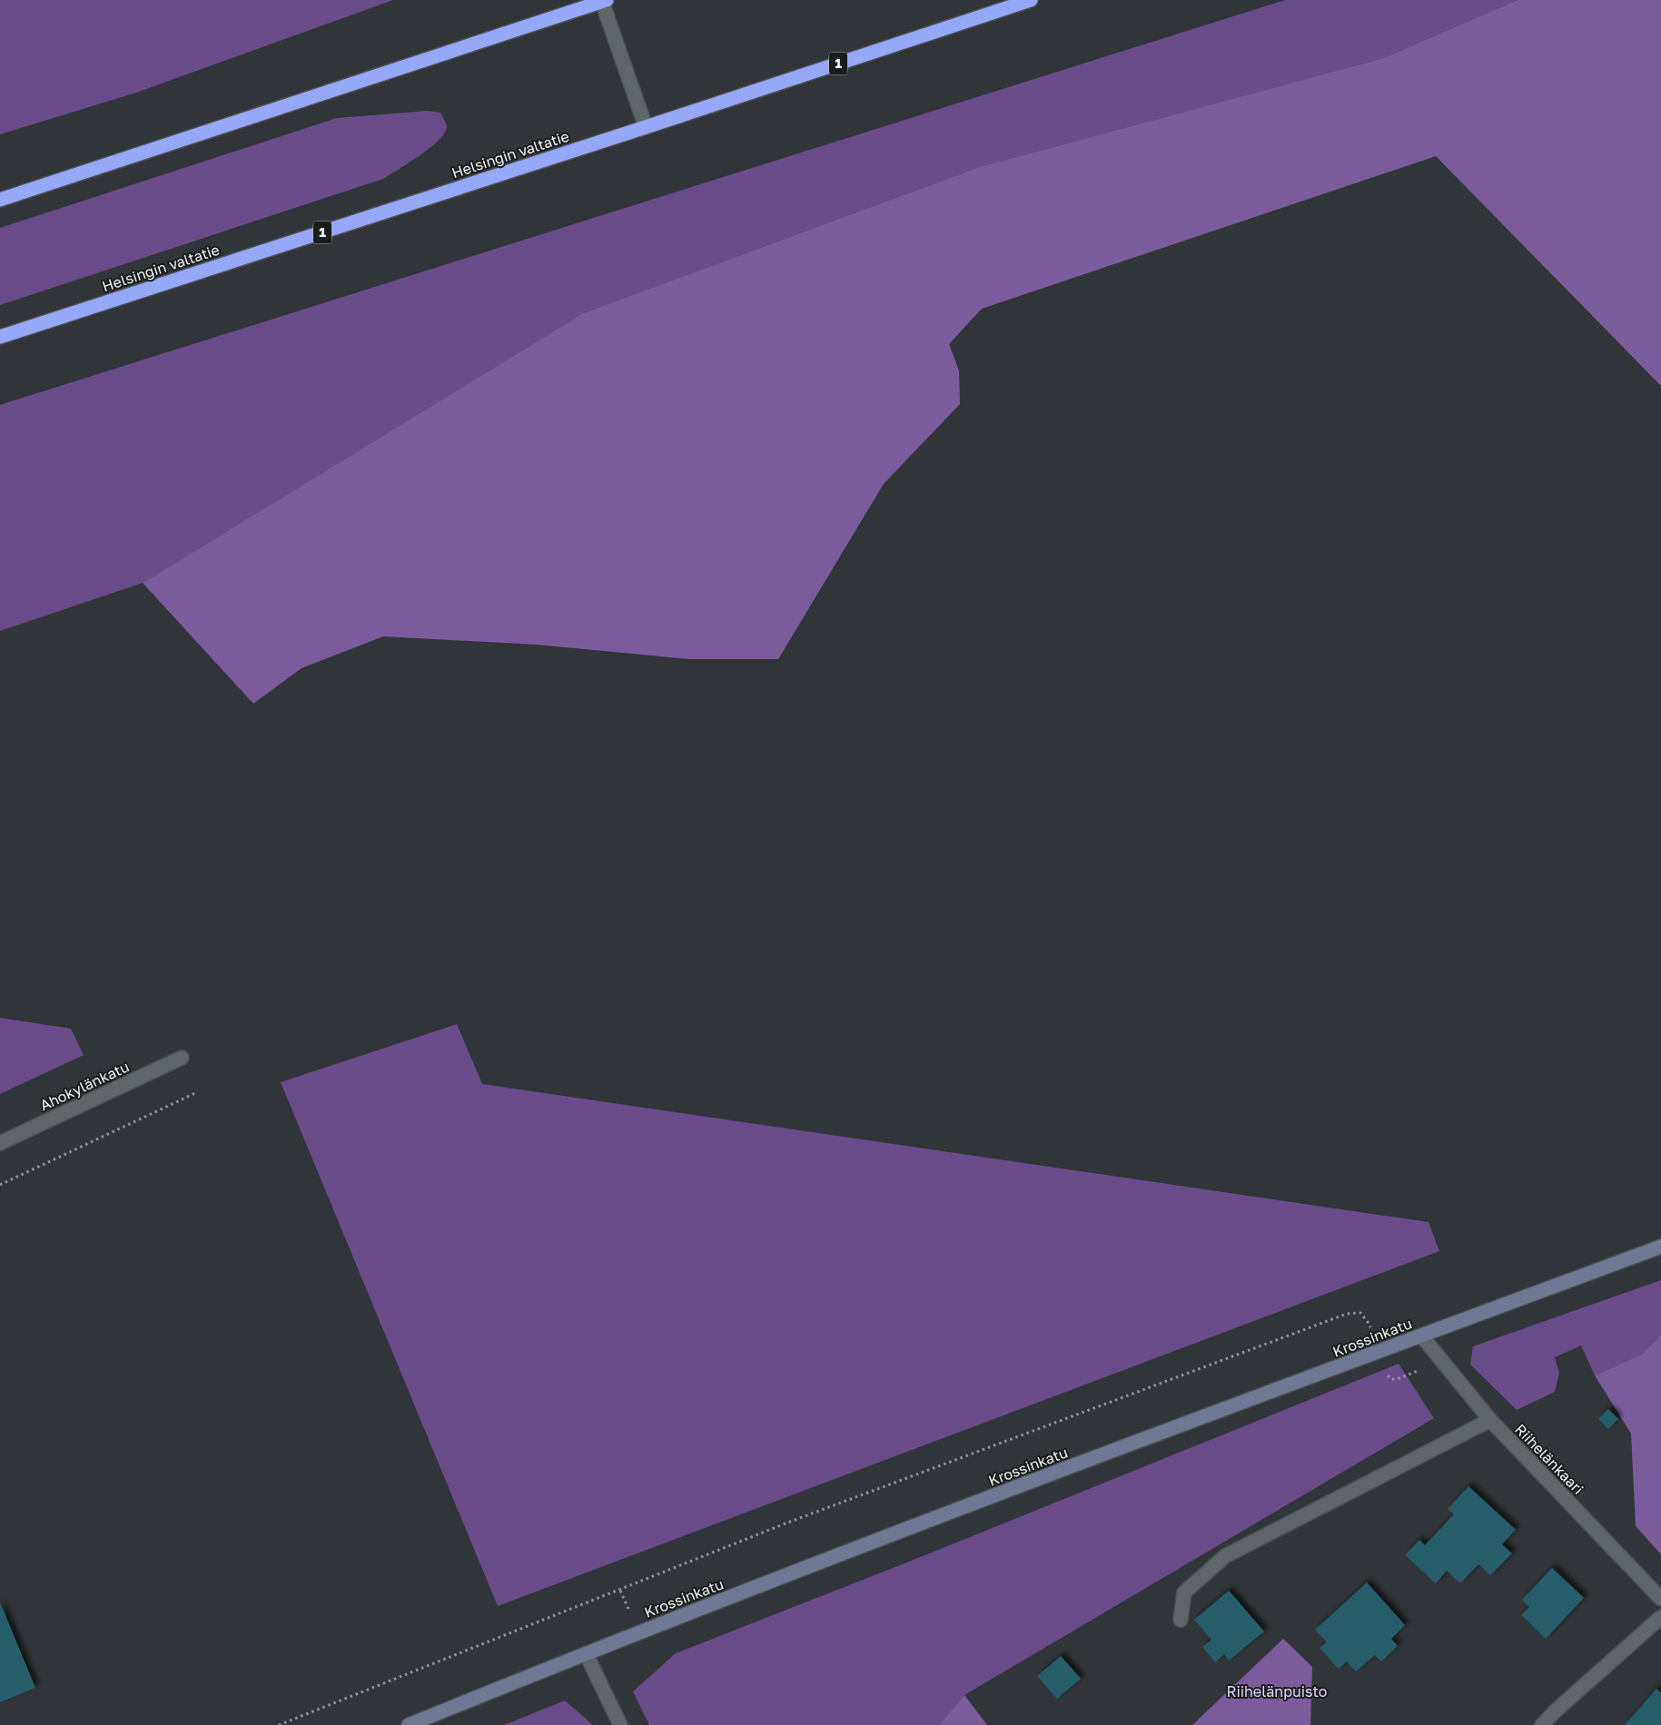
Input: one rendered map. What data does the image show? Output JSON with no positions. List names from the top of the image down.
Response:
{
  "streets": {
    "highway": ["1", "Helsingin valtatie"],
    "street": ["Ahokylänkatu", "Krossinkatu", "Riihelänkaari"]
  },
  "crossings": [
    ["Krossinkatu", "Riihelänkaari"]
  ],
  "parks": ["Riihelänpuisto"]
}
